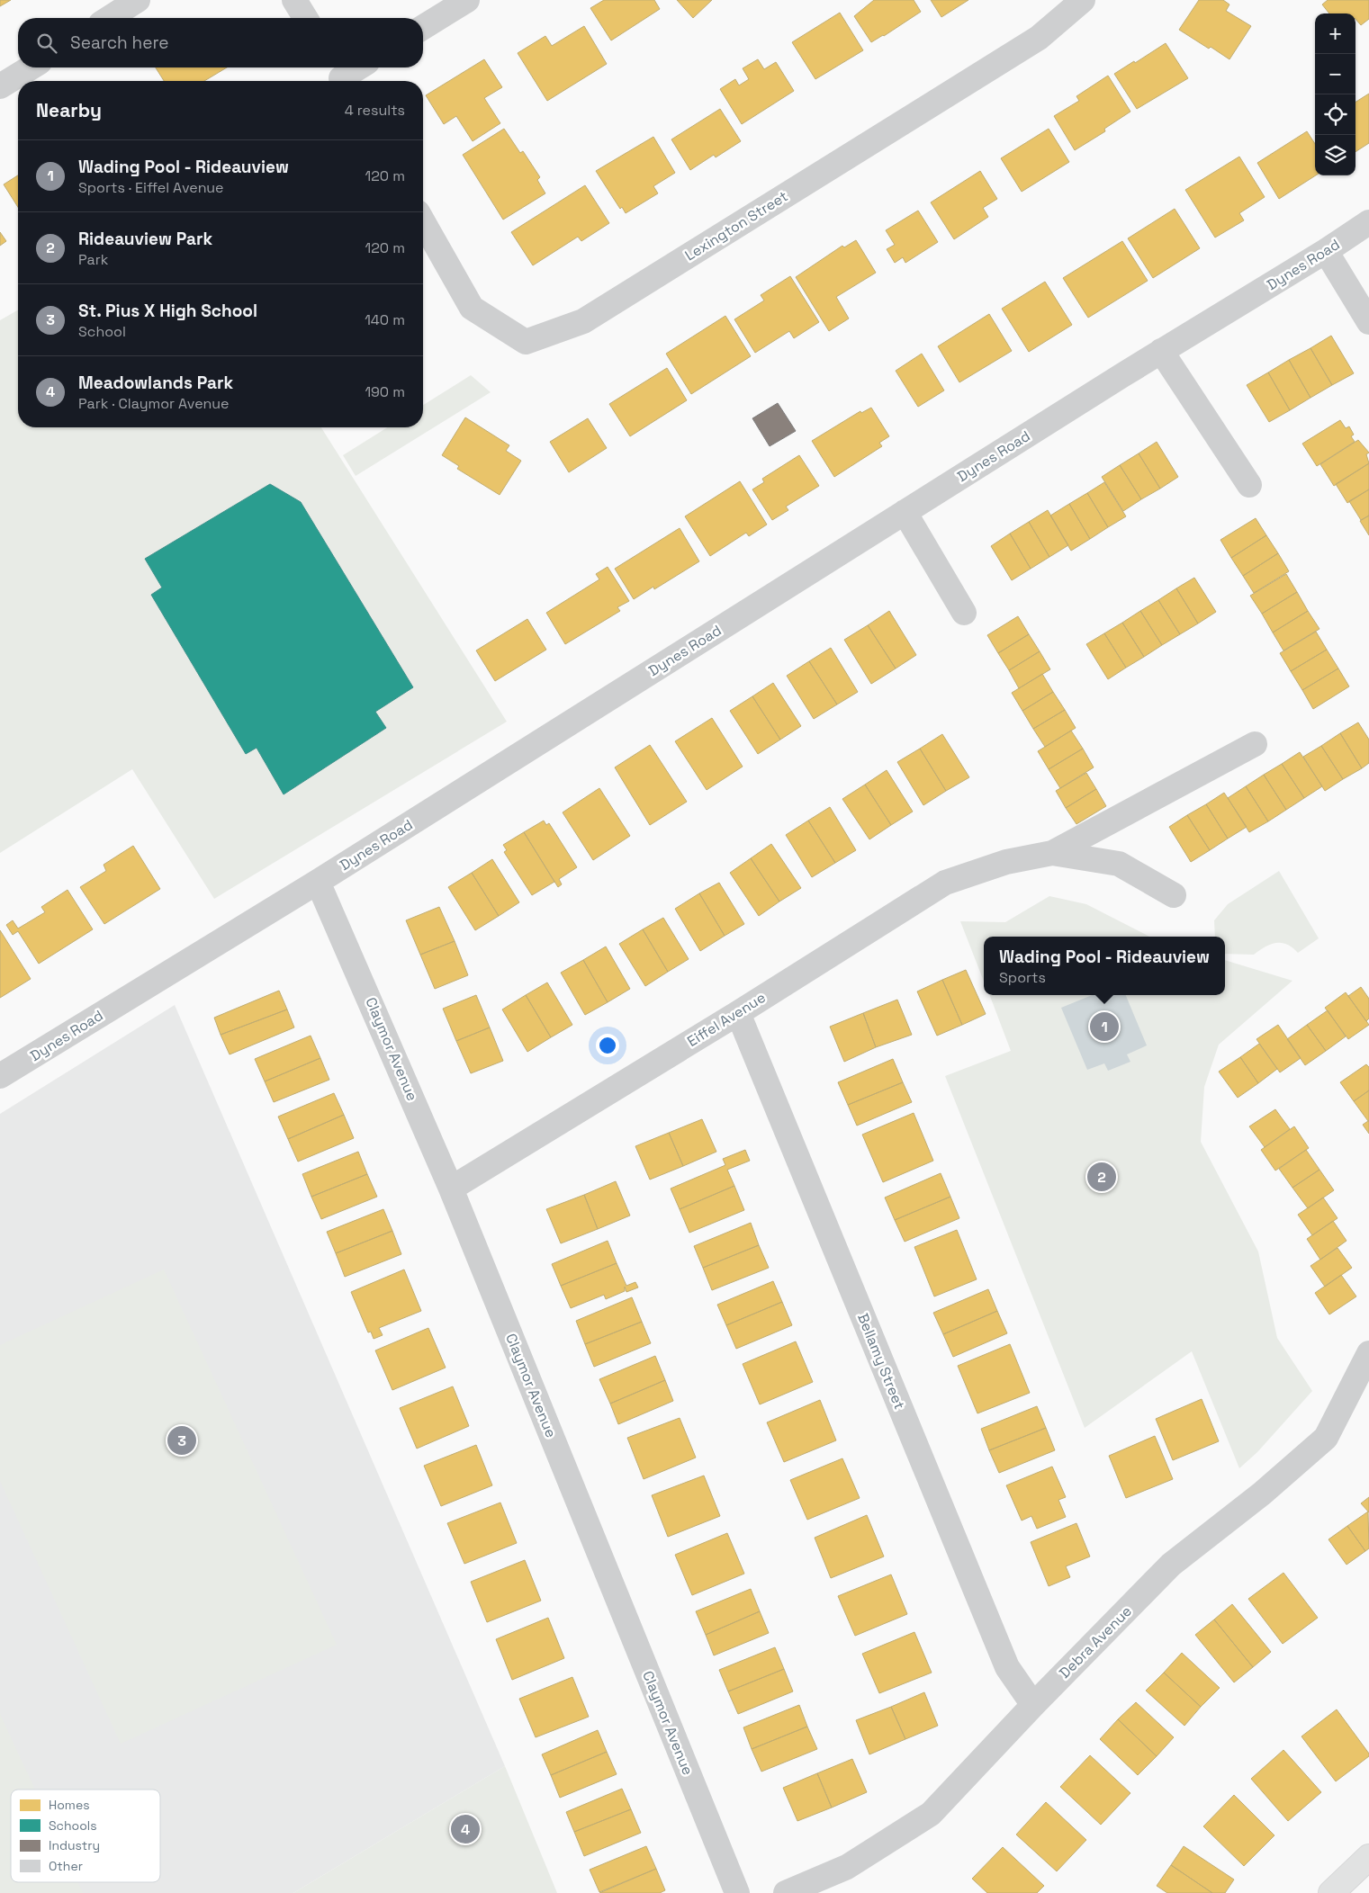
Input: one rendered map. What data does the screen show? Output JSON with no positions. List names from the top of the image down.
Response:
{
  "streets": {
    "street": [
      "Lexington Street",
      "Dynes Road",
      "Eiffel Avenue",
      "Claymor Avenue",
      "Bellamy Street",
      "Debra Avenue"
    ]
  },
  "crossings": [
    ["Dynes Road", "Claymor Avenue"],
    ["Eiffel Avenue", "Claymor Avenue"],
    ["Eiffel Avenue", "Bellamy Street"],
    ["Bellamy Street", "Debra Avenue"]
  ],
  "legend": [
    "Homes",
    "Schools",
    "Industry",
    "Other"
  ],
  "page": {
    "map_buttons": ["+", "−"],
    "search": "Search here",
    "heading": ["Nearby", "4 results"],
    "list": [
      {
        "mark": "1",
        "name": "Wading Pool - Rideauview",
        "note": "Sports · Eiffel Avenue",
        "value": "120 m"
      },
      {
        "mark": "2",
        "name": "Rideauview Park",
        "note": "Park",
        "value": "120 m"
      },
      {
        "mark": "3",
        "name": "St. Pius X High School",
        "note": "School",
        "value": "140 m"
      },
      {
        "mark": "4",
        "name": "Meadowlands Park",
        "note": "Park · Claymor Avenue",
        "value": "190 m"
      }
    ],
    "popup": ["Wading Pool - Rideauview", "Sports"],
    "pins": [
      "1",
      "2",
      "3",
      "4"
    ]
  }
}
